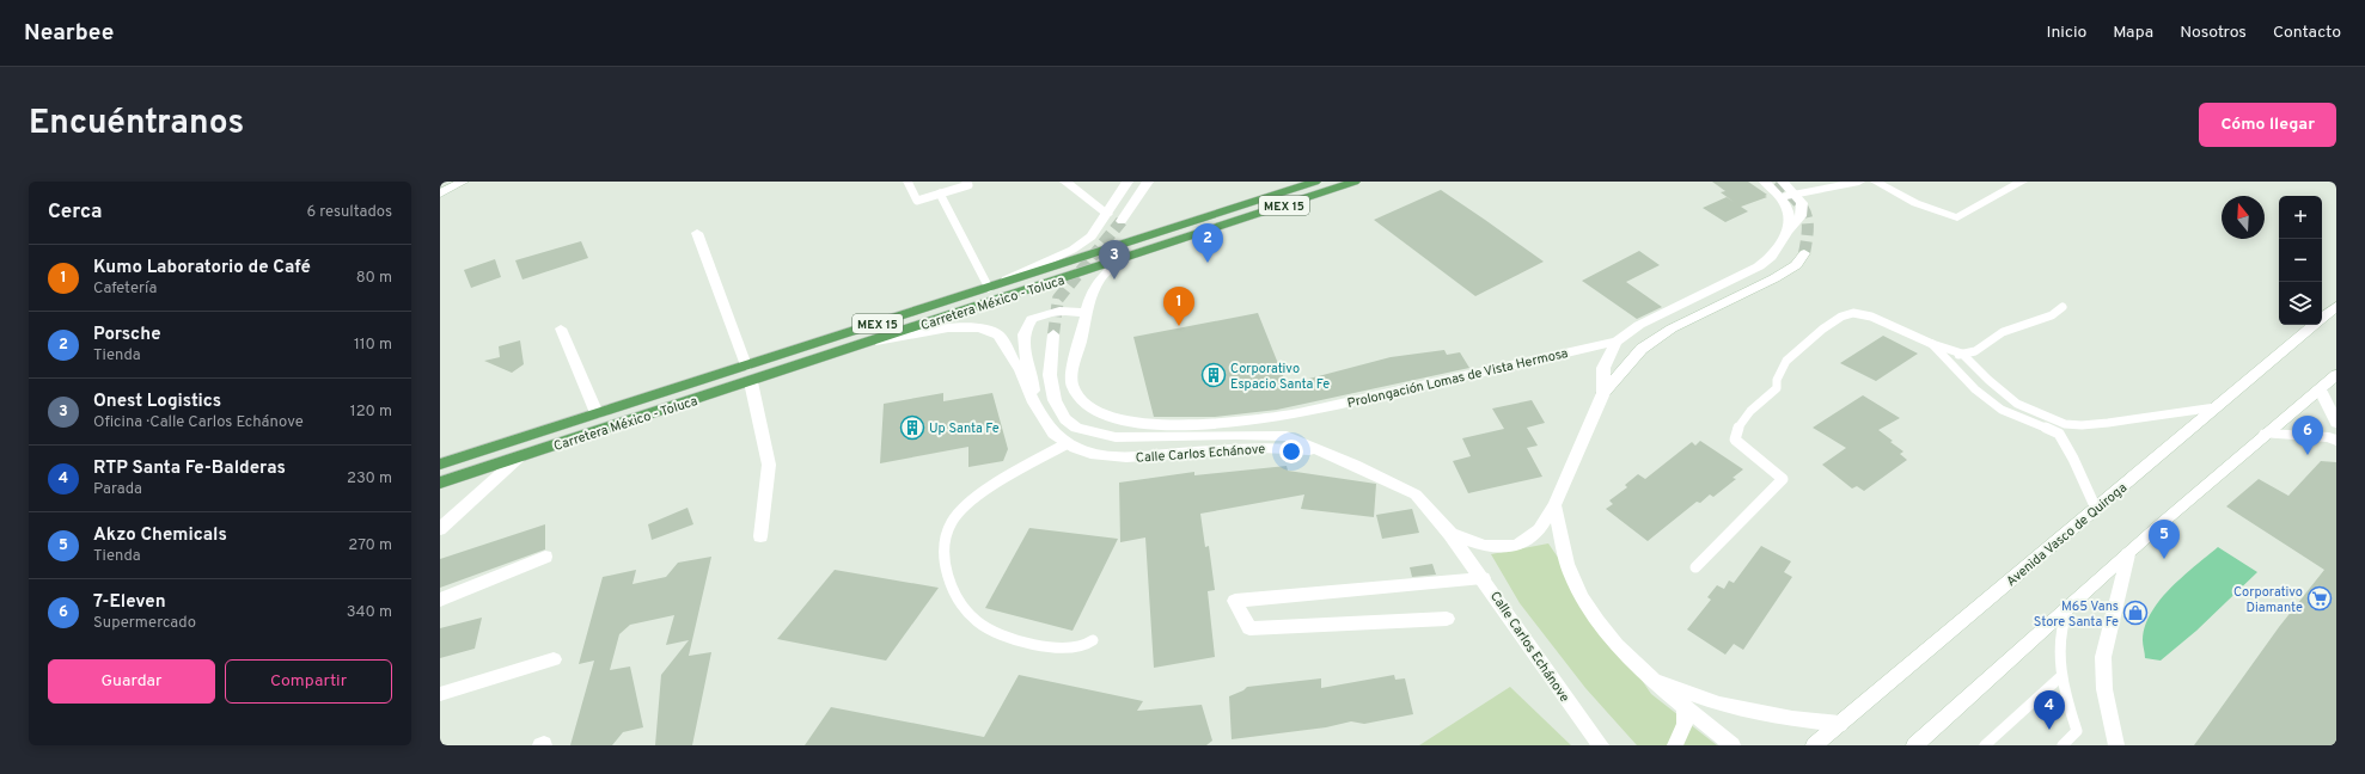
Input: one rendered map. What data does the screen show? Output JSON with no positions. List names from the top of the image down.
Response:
{
  "streets": {
    "main road": ["MEX 15", "Carretera México - Toluca"],
    "street": ["Prolongación Lomas de Vista Hermosa", "Calle Carlos Echánove", "Avenida Vasco de Quiroga"]
  },
  "crossings": [
    ["Carretera México - Toluca", "Calle Carlos Echánove"],
    ["Prolongación Lomas de Vista Hermosa", "Calle Carlos Echánove"]
  ],
  "places": {
    "building": ["Corporativo Espacio Santa Fe", "Up Santa Fe"],
    "supermarket": ["Corporativo Diamante"],
    "shop": ["M65 Vans Store Santa Fe"]
  },
  "north": "top",
  "page": {
    "header": "Nearbee",
    "nav": [
      "Inicio",
      "Mapa",
      "Nosotros",
      "Contacto"
    ],
    "title": "Encuéntranos",
    "buttons": [
      "Cómo llegar",
      ["Guardar", "Compartir"]
    ],
    "heading": ["Cerca", "6 resultados"],
    "map_buttons": ["+", "−"],
    "pins": [
      "2",
      "3",
      "1",
      "6",
      "5",
      "4"
    ],
    "list": [
      {
        "mark": "1",
        "name": "Kumo Laboratorio de Café",
        "note": "Cafetería",
        "value": "80 m"
      },
      {
        "mark": "2",
        "name": "Porsche",
        "note": "Tienda",
        "value": "110 m"
      },
      {
        "mark": "3",
        "name": "Onest Logistics",
        "note": "Oficina · Calle Carlos Echánove",
        "value": "120 m"
      },
      {
        "mark": "4",
        "name": "RTP Santa Fe-Balderas",
        "note": "Parada",
        "value": "230 m"
      },
      {
        "mark": "5",
        "name": "Akzo Chemicals",
        "note": "Tienda",
        "value": "270 m"
      },
      {
        "mark": "6",
        "name": "7-Eleven",
        "note": "Supermercado",
        "value": "340 m"
      }
    ]
  }
}
